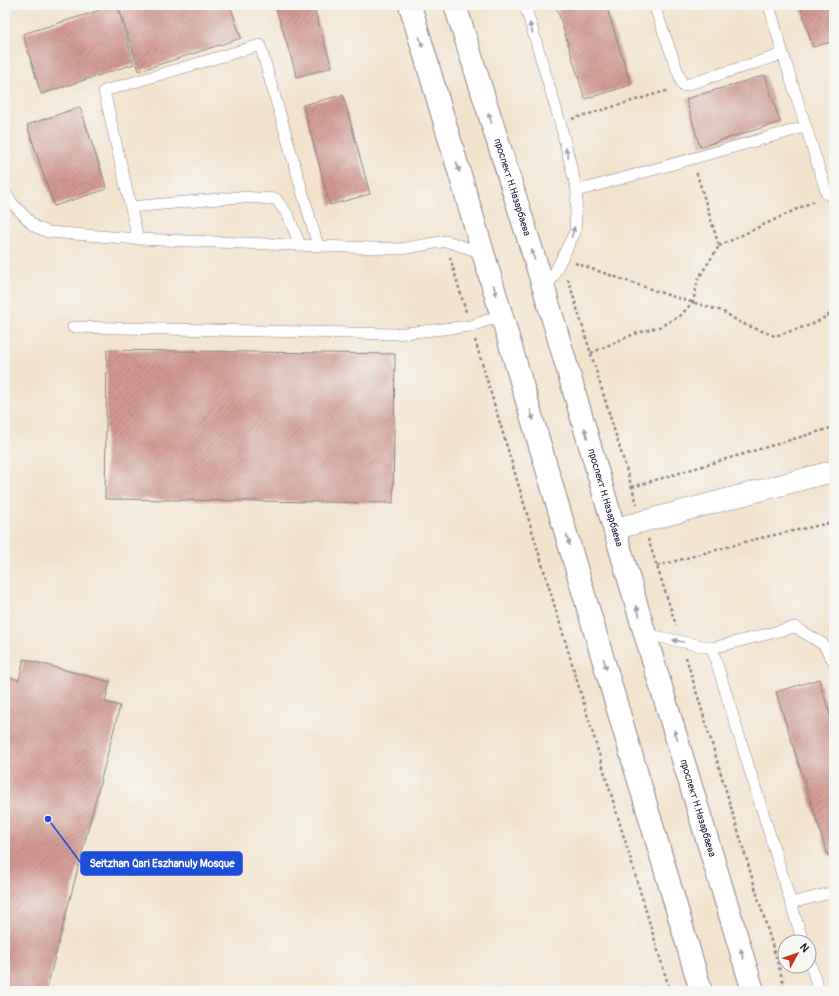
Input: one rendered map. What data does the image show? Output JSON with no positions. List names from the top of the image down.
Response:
{
  "streets": {
    "main road": ["проспект Н.Назарбаева"]
  },
  "places": ["Seitzhan Qari Eszhanuly Mosque"],
  "north": "top right"
}
